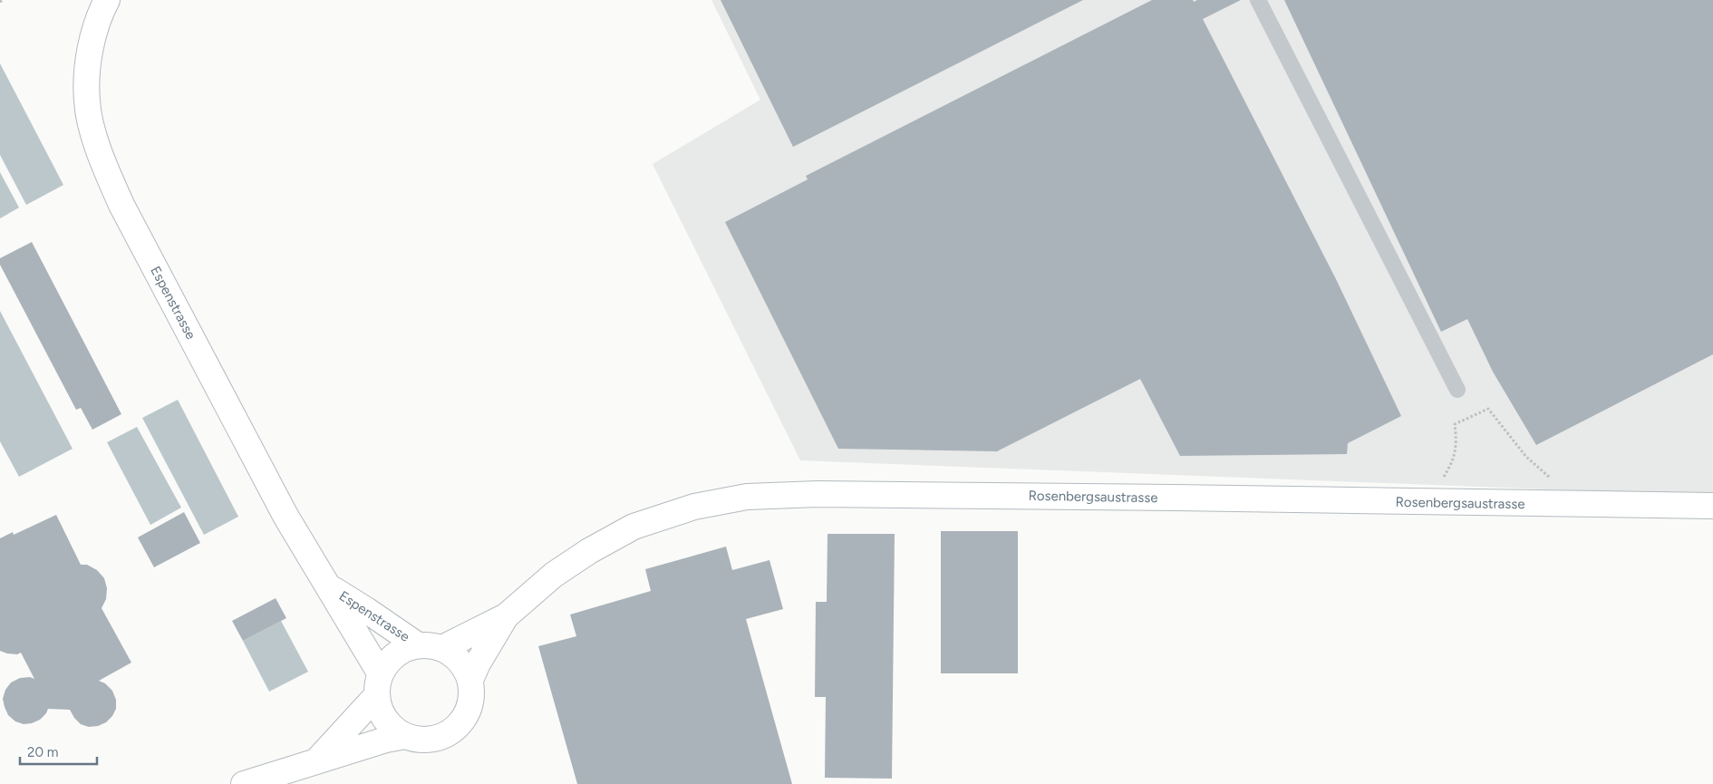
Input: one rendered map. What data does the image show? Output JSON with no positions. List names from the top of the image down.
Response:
{
  "streets": {
    "street": ["Espenstrasse", "Rosenbergsaustrasse"]
  },
  "crossings": [
    ["Espenstrasse", "Rosenbergsaustrasse"]
  ],
  "scale_bar": "20 m"
}
